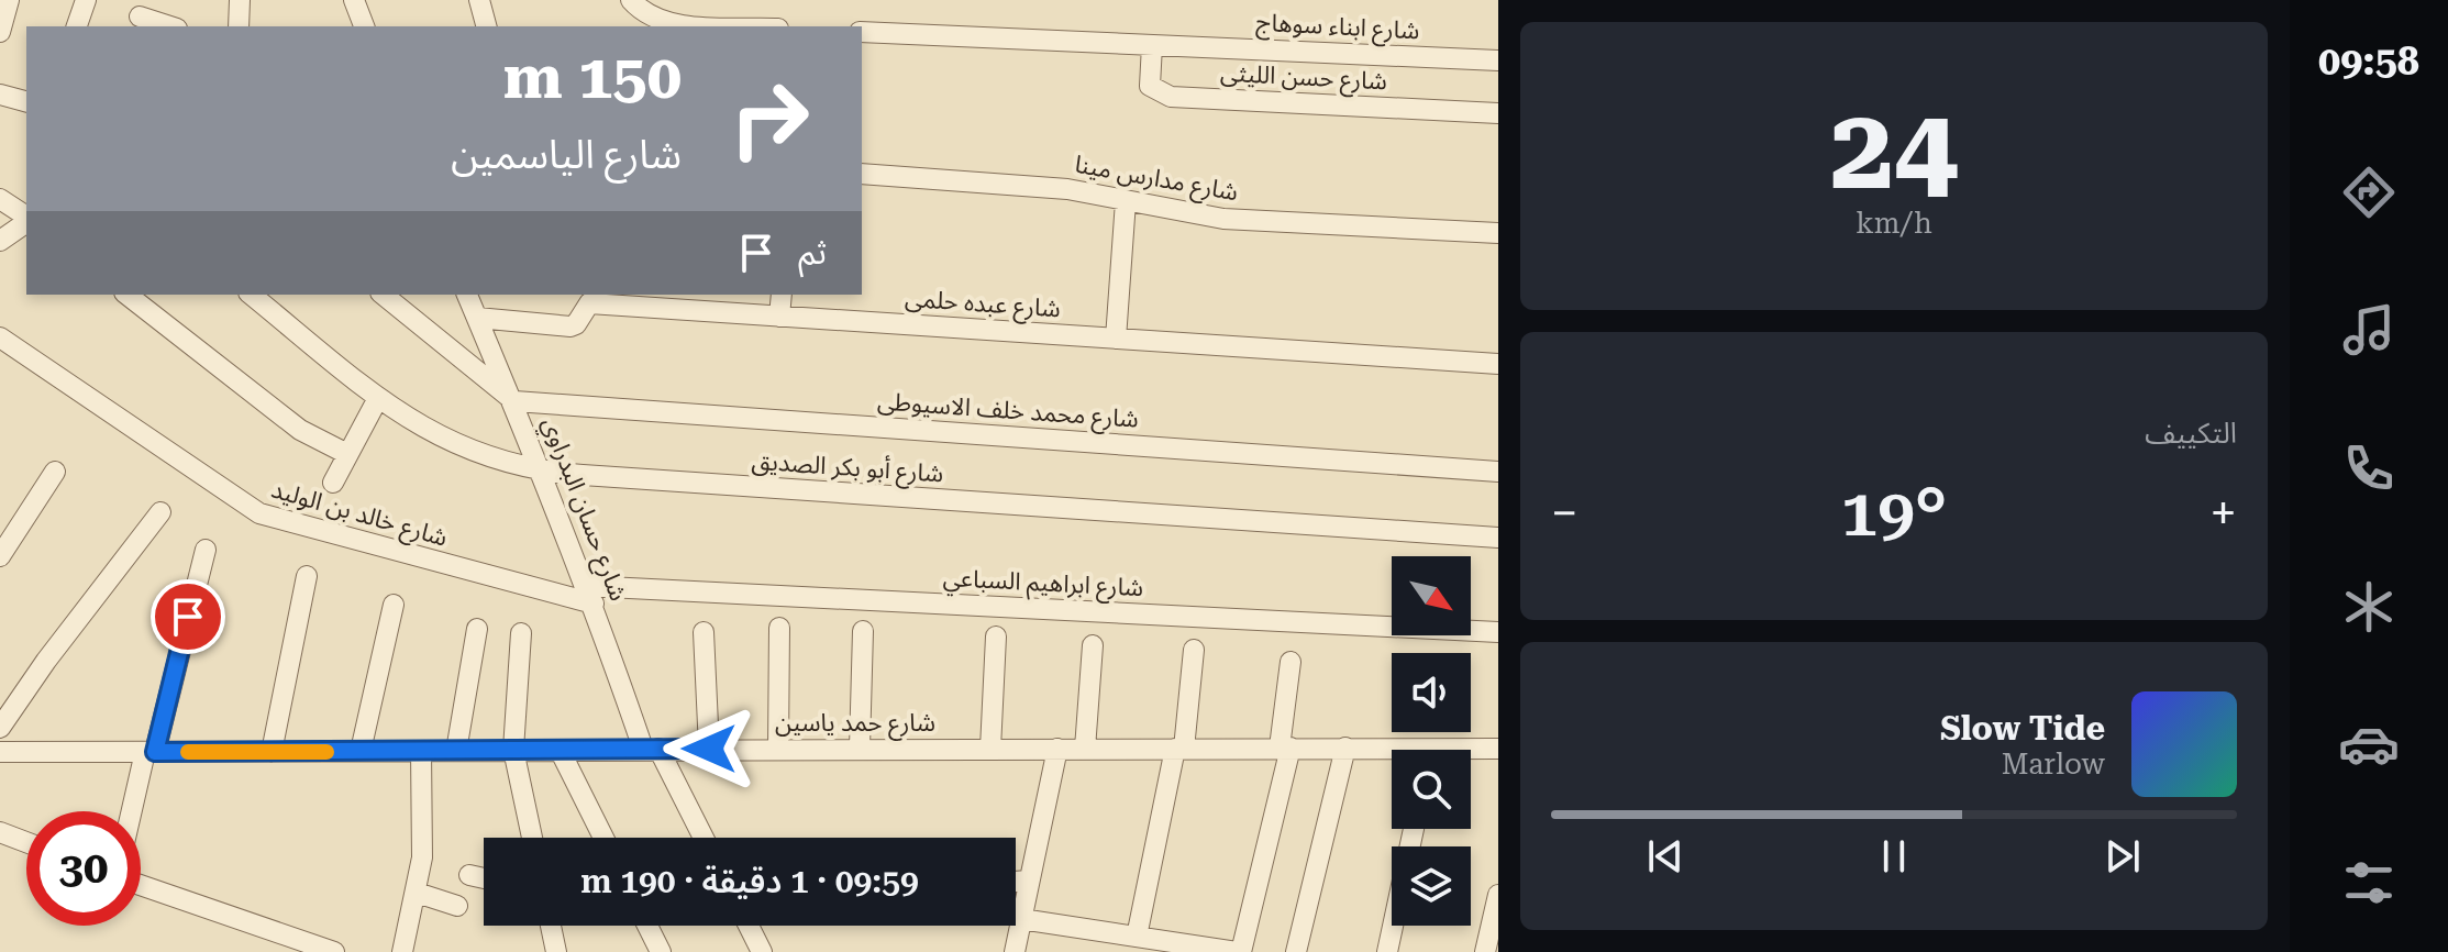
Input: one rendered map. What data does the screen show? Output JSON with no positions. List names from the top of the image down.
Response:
{
  "streets": {
    "street": [
      "شارع ابناء سوهاج",
      "شارع حسن الليثى",
      "شارع مدارس مينا",
      "شارع عبده حلمى",
      "شارع محمد خلف الاسيوطى",
      "شارع أبو بكر الصديق",
      "شارع حسان البدراوي",
      "شارع خالد بن الوليد",
      "شارع ابراهيم السباعي",
      "شارع حمد ياسين"
    ]
  },
  "crossings": [
    ["شارع ابناء سوهاج", "شارع حسن الليثى"],
    ["شارع عبده حلمى", "شارع حسان البدراوي"],
    ["شارع محمد خلف الاسيوطى", "شارع حسان البدراوي"],
    ["شارع أبو بكر الصديق", "شارع حسان البدراوي"],
    ["شارع حسان البدراوي", "شارع خالد بن الوليد"],
    ["شارع حسان البدراوي", "شارع ابراهيم السباعي"],
    ["شارع حسان البدراوي", "شارع حمد ياسين"],
    ["شارع خالد بن الوليد", "شارع ابراهيم السباعي"]
  ],
  "north": "bottom right",
  "page": {
    "tabs": "09:58",
    "tile": [
      ["24", "km/h"],
      "التكييف"
    ],
    "turn": ["150 m", "شارع الياسمين"],
    "then": "ثم",
    "heat": ["−", "19°", "+"],
    "song": ["Slow Tide", "Marlow"],
    "limit": "30",
    "trip": "09:59 · 1 دقيقة · 190 m"
  }
}
